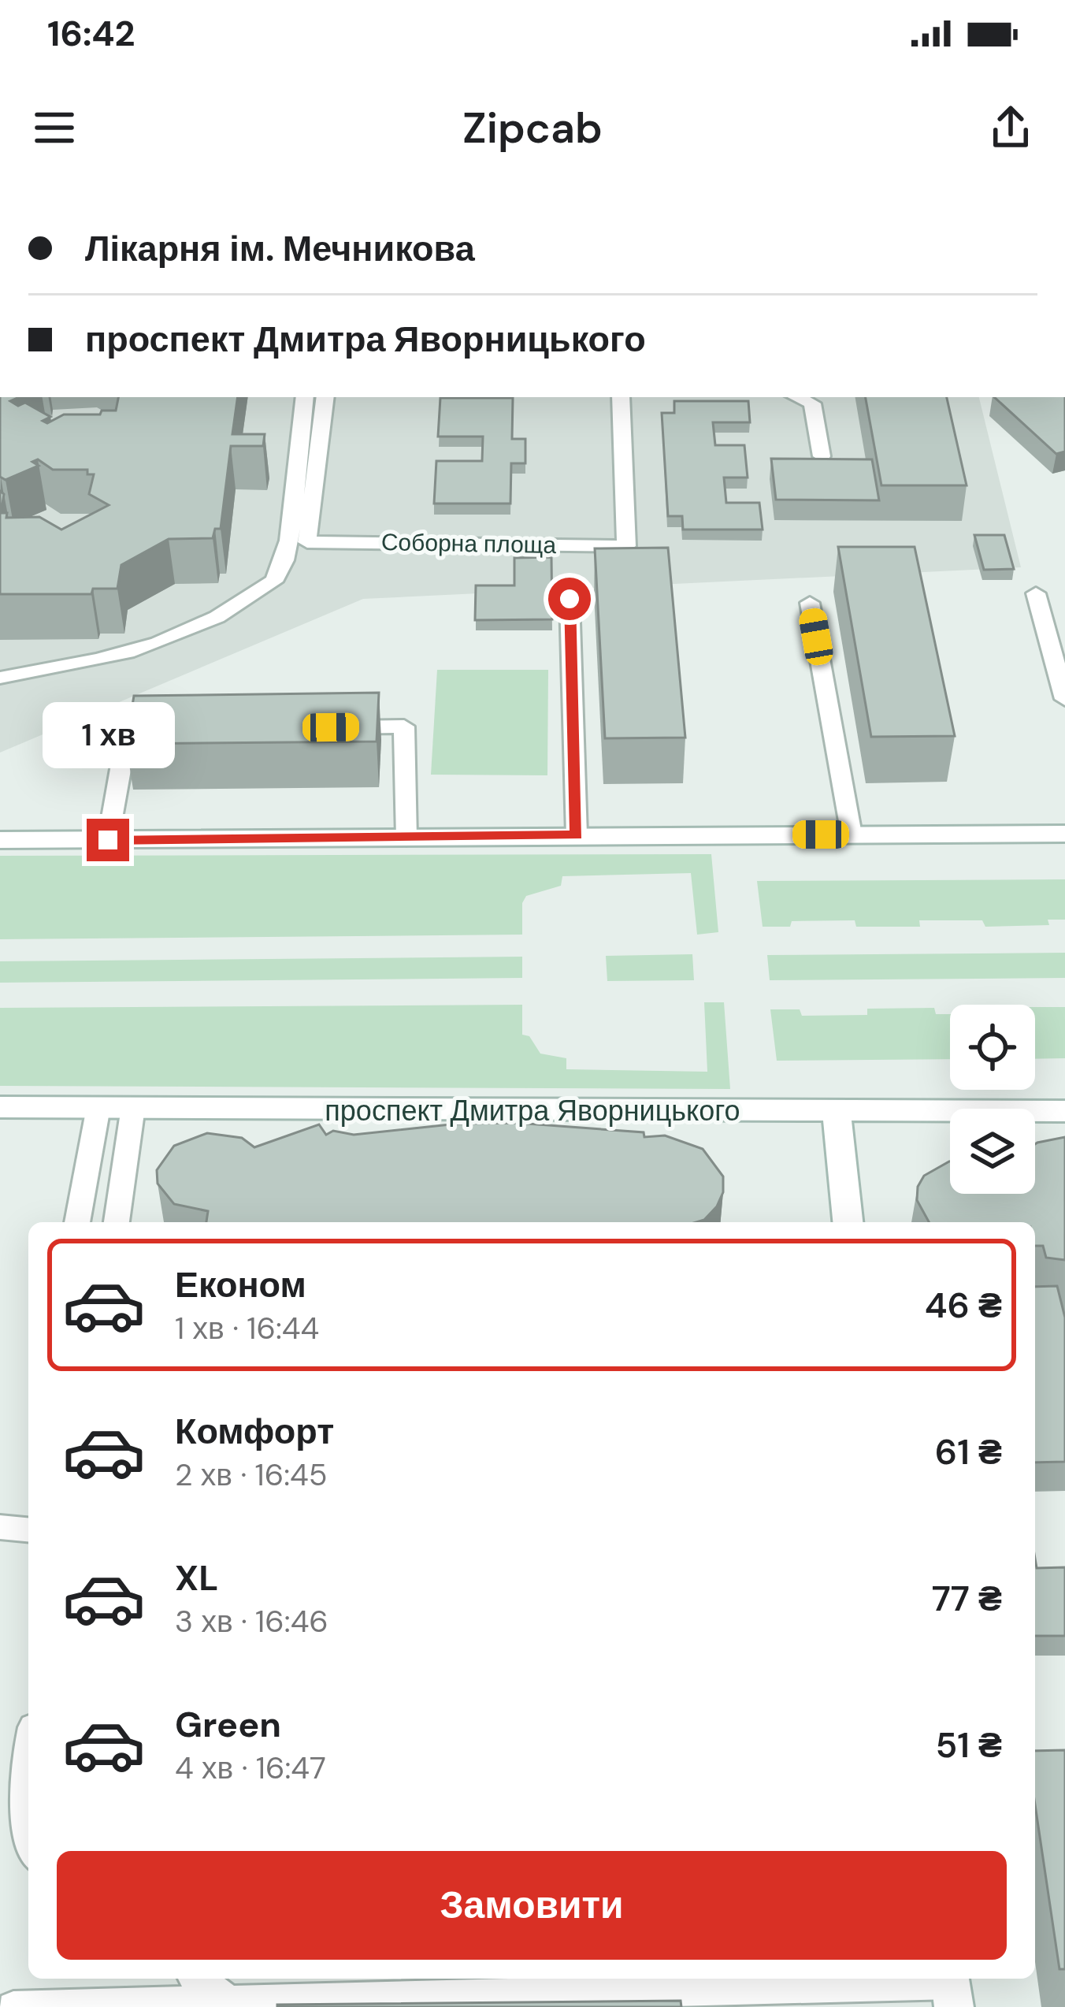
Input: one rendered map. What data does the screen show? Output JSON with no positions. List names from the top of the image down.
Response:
{
  "streets": {
    "main road": ["проспект Дмитра Яворницького"],
    "lane": ["Соборна площа"]
  },
  "page": {
    "status": "16:42",
    "header": "Zipcab",
    "banner": ["Лікарня ім. Мечникова", "проспект Дмитра Яворницького"],
    "bubble": "1 хв",
    "list": [
      {
        "name": "Економ",
        "note": "1 хв · 16:44",
        "value": "46 ₴"
      },
      {
        "name": "Комфорт",
        "note": "2 хв · 16:45",
        "value": "61 ₴"
      },
      {
        "name": "XL",
        "note": "3 хв · 16:46",
        "value": "77 ₴"
      },
      {
        "name": "Green",
        "note": "4 хв · 16:47",
        "value": "51 ₴"
      }
    ],
    "buttons": "Замовити"
  }
}
